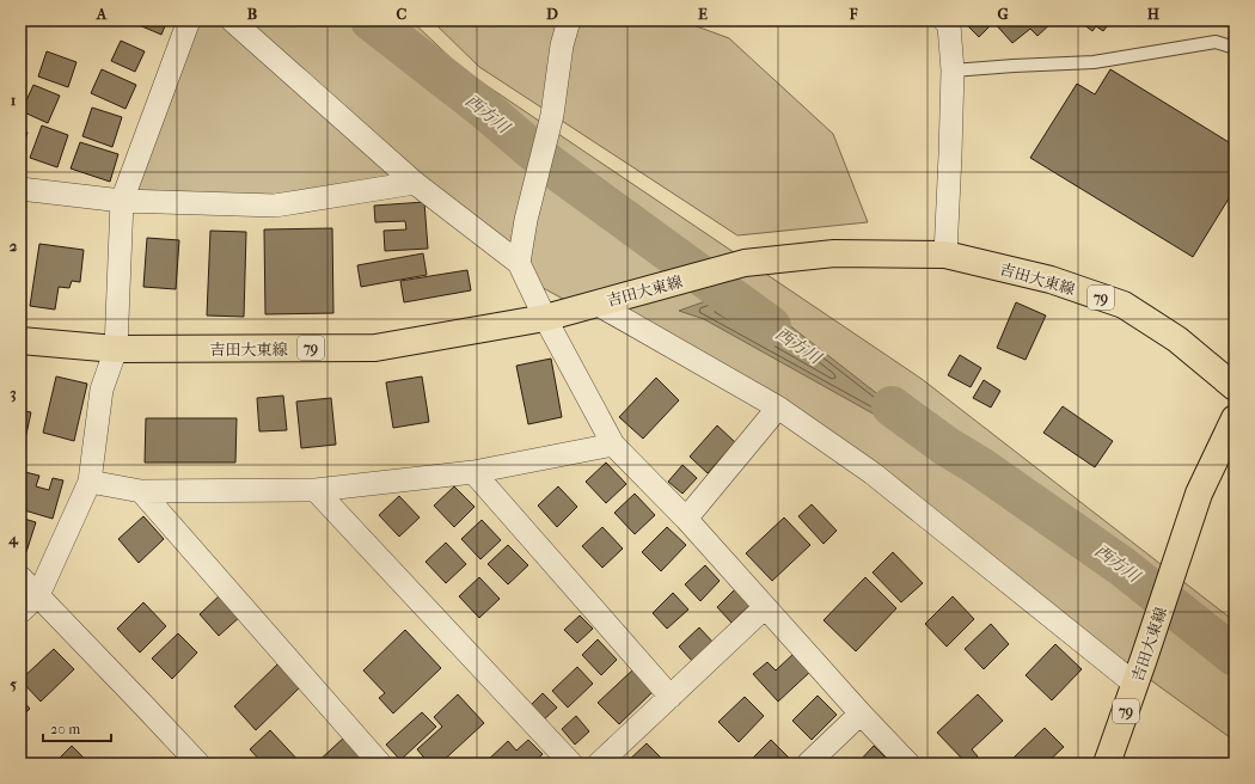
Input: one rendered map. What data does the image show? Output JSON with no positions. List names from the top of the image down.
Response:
{
  "streets": {
    "main road": ["吉田大東線", "79"]
  },
  "water": ["西方川"],
  "scale_bar": "20 m",
  "grid": {
    "columns": [
      "A",
      "B",
      "C",
      "D",
      "E",
      "F",
      "G",
      "H"
    ],
    "rows": [
      "1",
      "2",
      "3",
      "4",
      "5"
    ]
  }
}
